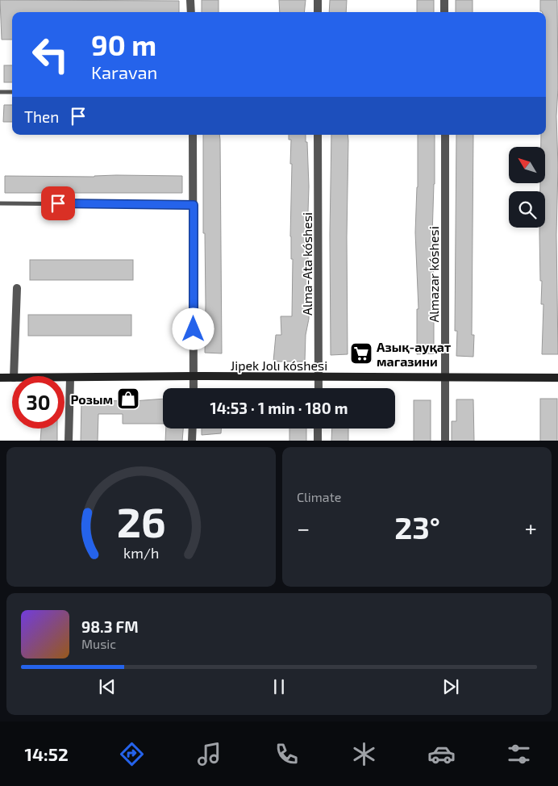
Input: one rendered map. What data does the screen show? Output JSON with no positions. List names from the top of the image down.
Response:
{
  "streets": {
    "street": ["Alma-Ata kóshesi", "Almazar kóshesi", "Jipek Jolı kóshesi"]
  },
  "crossings": [
    ["Alma-Ata kóshesi", "Jipek Jolı kóshesi"],
    ["Almazar kóshesi", "Jipek Jolı kóshesi"]
  ],
  "places": {
    "supermarket": ["Азық-ауқат магазини"],
    "shop": ["Розым"]
  },
  "north": "top left",
  "page": {
    "turn": ["90 m", "Karavan"],
    "then": "Then",
    "limit": "30",
    "trip": "14:53 · 1 min · 180 m",
    "tile": "Climate",
    "heat": ["−", "23°", "+"],
    "song": ["98.3 FM", "Music"],
    "tabs": "14:52",
    "gauge": ["26", "km/h"]
  }
}
